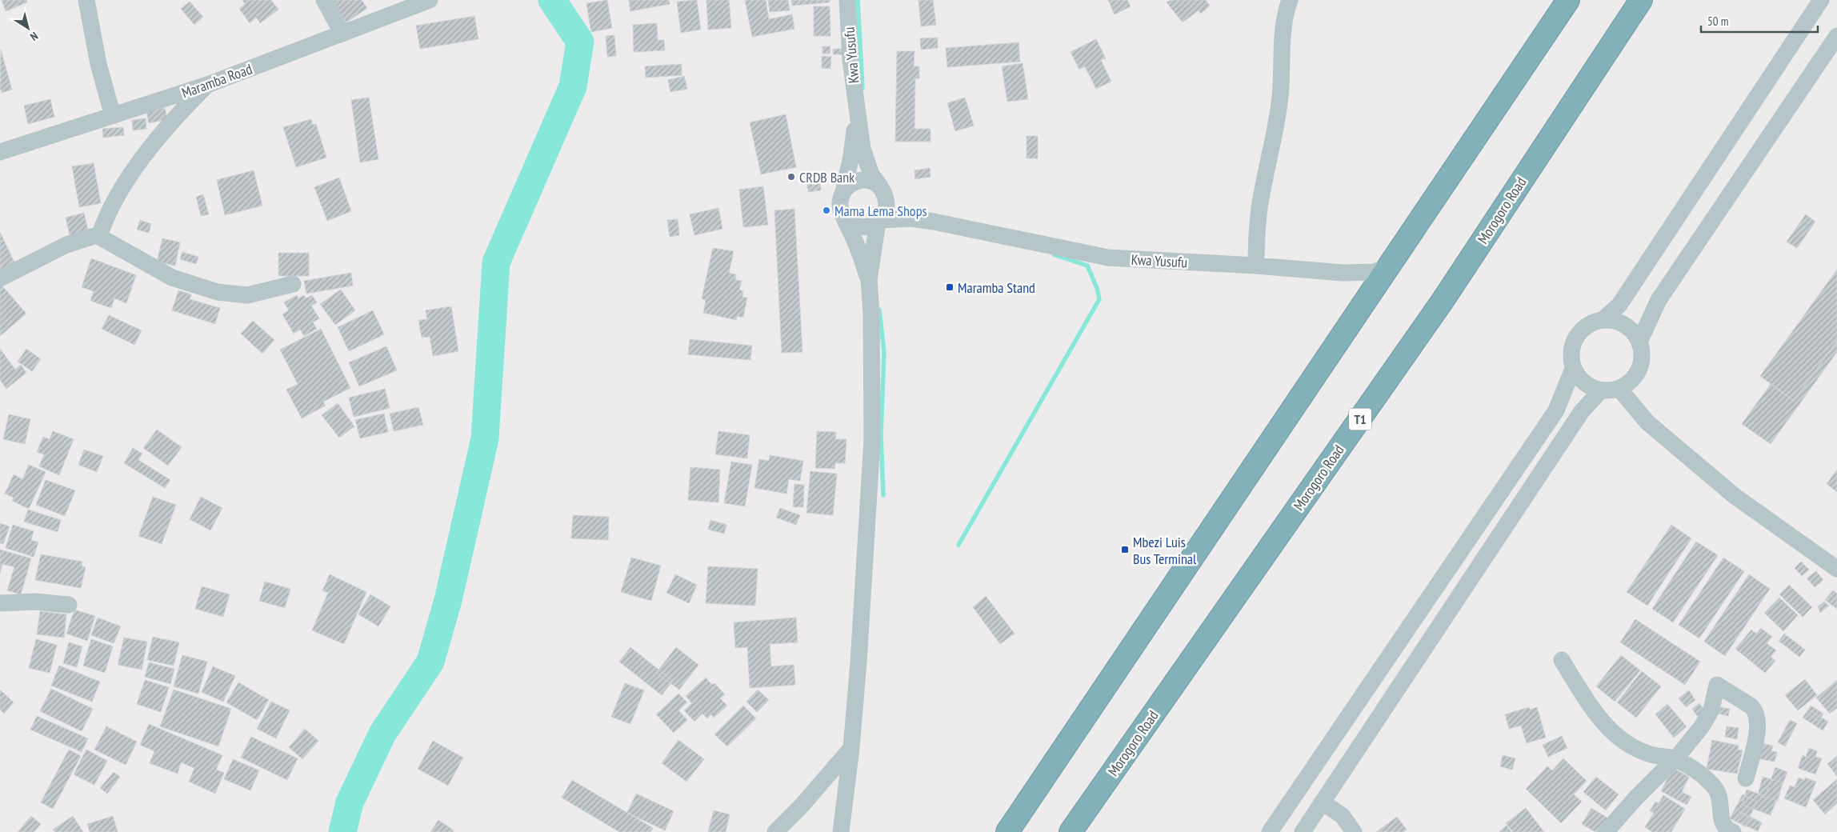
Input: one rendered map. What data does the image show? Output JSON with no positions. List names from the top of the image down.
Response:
{
  "streets": {
    "highway": ["Morogoro Road", "T1"],
    "street": ["Kwa Yusufu", "Maramba Road"]
  },
  "places": {
    "other": ["CRDB Bank", "Mama Lema Shops"],
    "transit": ["Maramba Stand", "Mbezi Luis Bus Terminal"]
  },
  "scale_bar": "50 m",
  "north": "bottom right"
}
